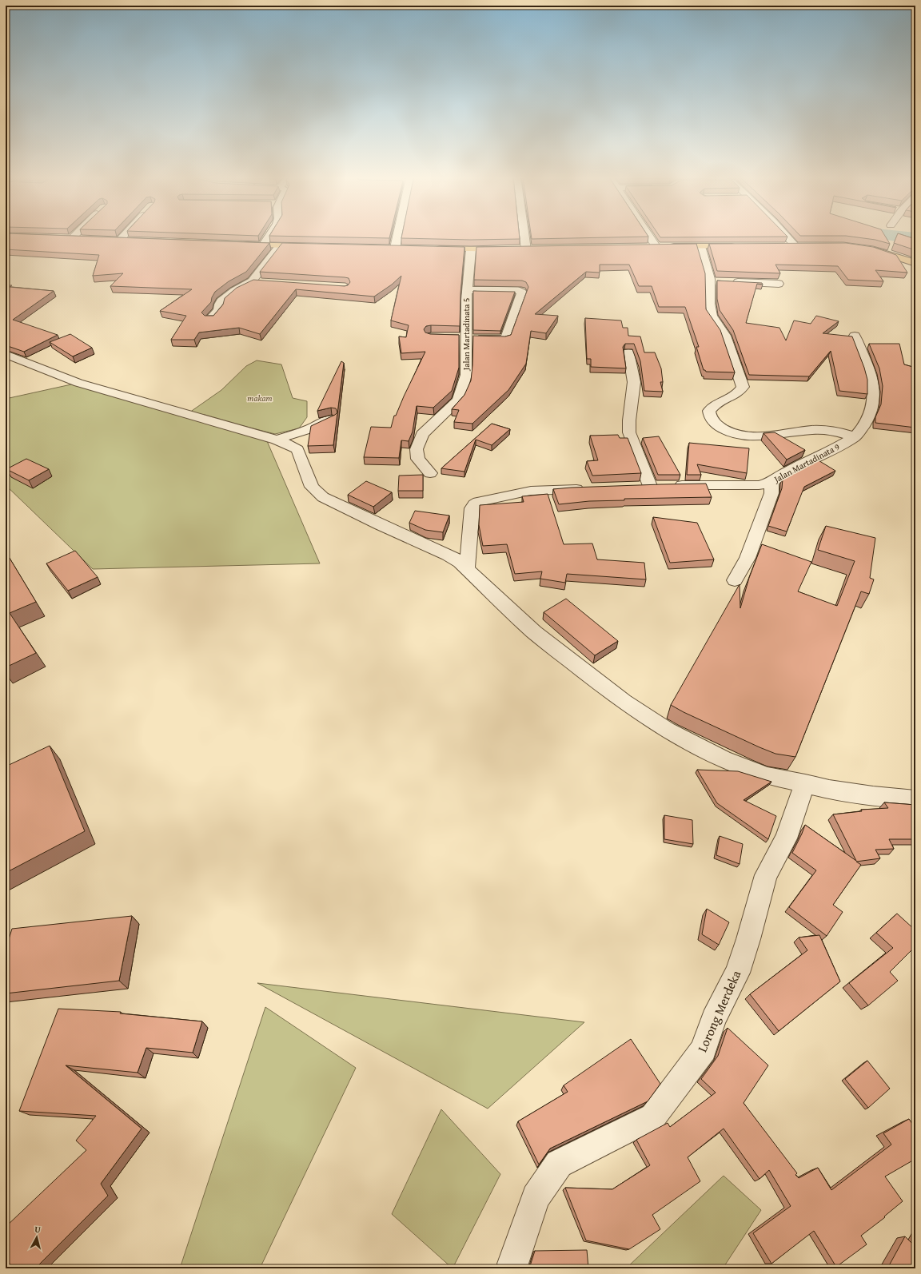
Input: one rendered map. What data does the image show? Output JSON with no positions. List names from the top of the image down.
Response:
{
  "streets": {
    "street": ["Jalan Martadinata 5", "Jalan Martadinata 9", "Lorong Merdeka"]
  },
  "parks": ["makam"],
  "north": "top"
}
